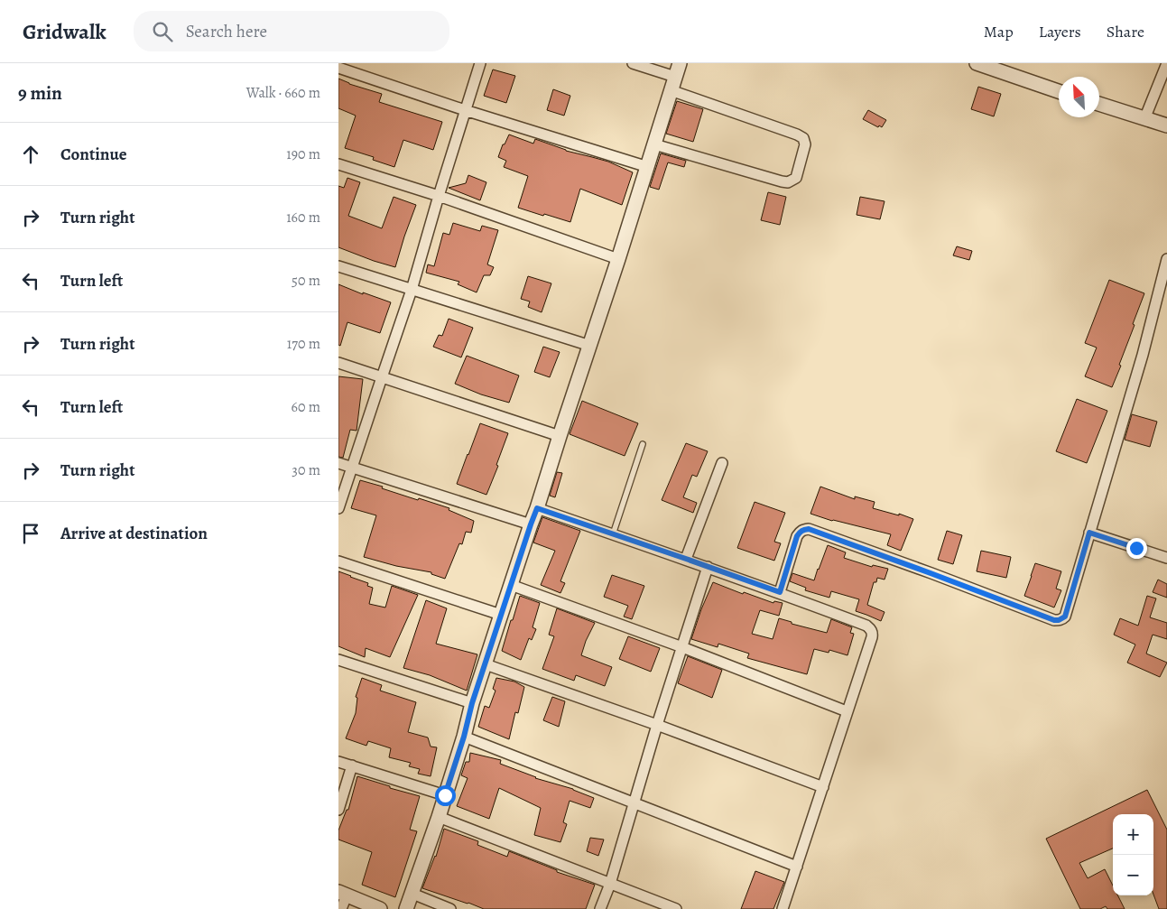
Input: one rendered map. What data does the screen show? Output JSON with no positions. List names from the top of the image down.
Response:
{
  "north": "top left",
  "page": {
    "header": "Gridwalk",
    "search": "Search here",
    "nav": ["Map", "Layers", "Share"],
    "heading": ["9 min", "Walk · 660 m"],
    "list": [
      ["Continue", "190 m"],
      ["Turn right", "160 m"],
      ["Turn left", "50 m"],
      ["Turn right", "170 m"],
      ["Turn left", "60 m"],
      ["Turn right", "30 m"],
      "Arrive at destination"
    ],
    "map_buttons": ["+", "−"]
  }
}
